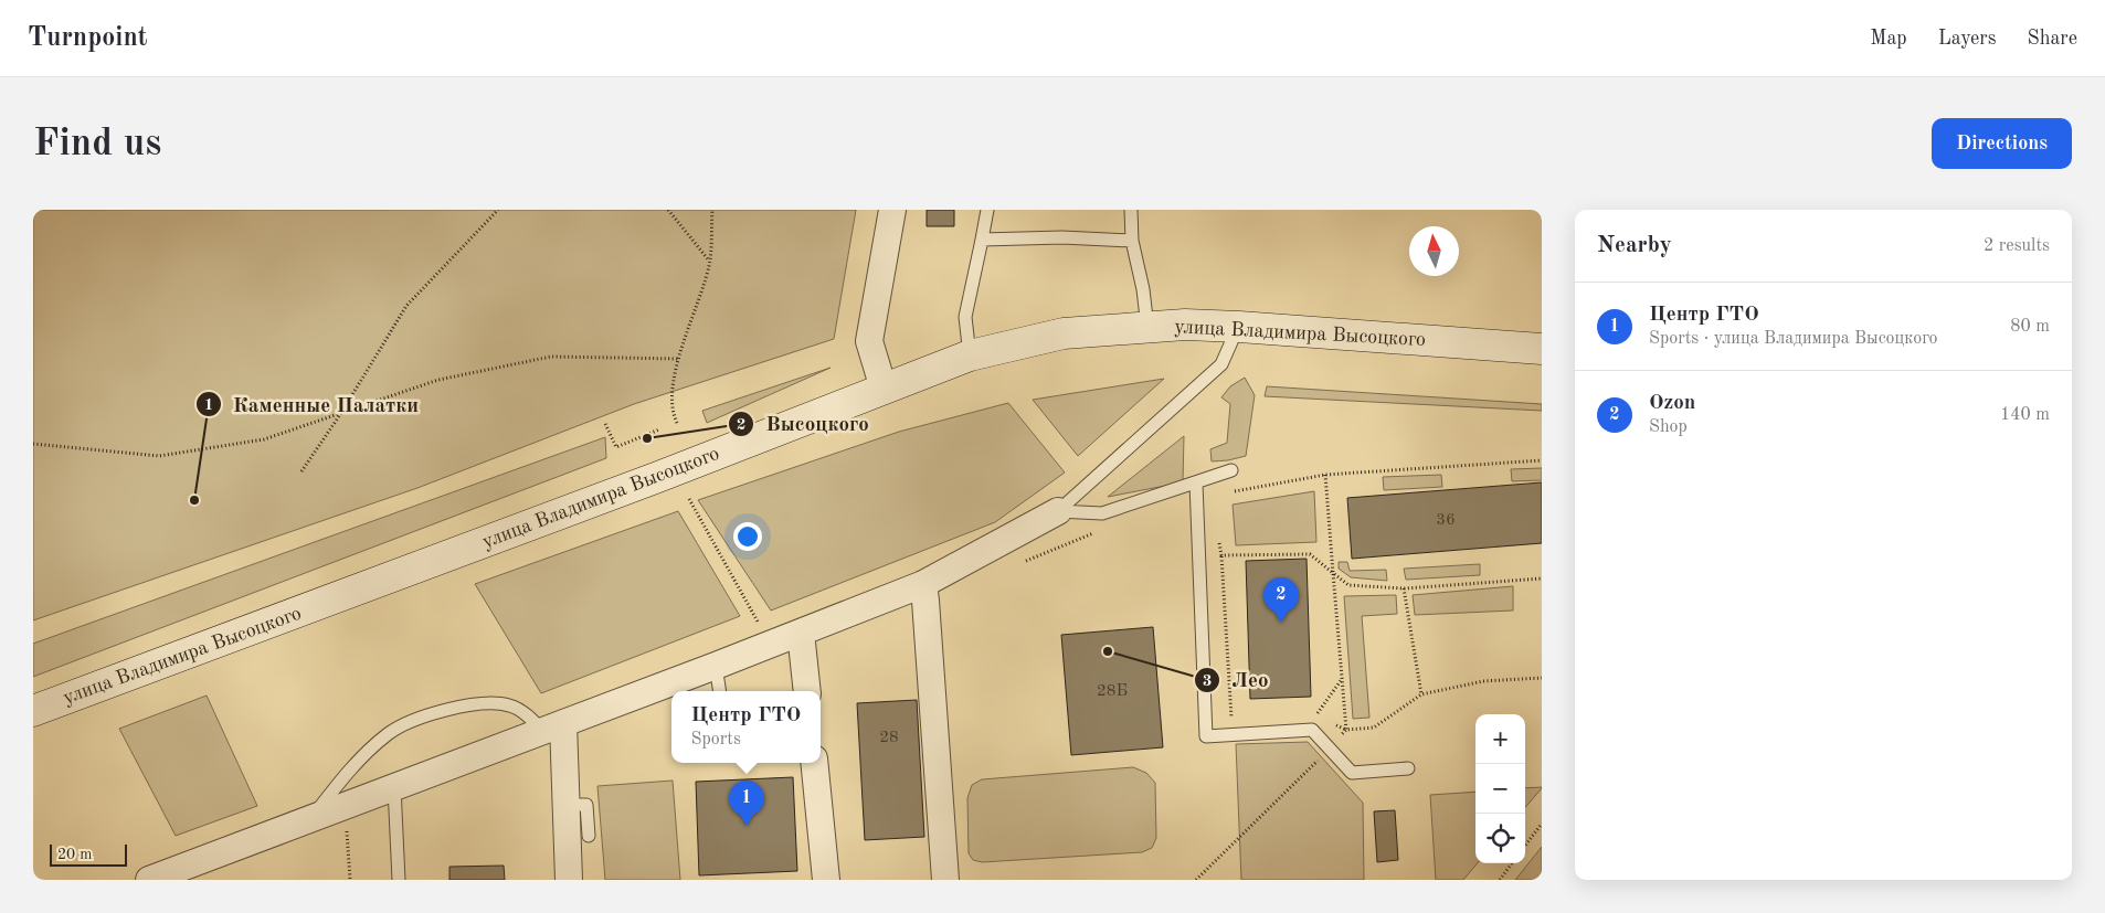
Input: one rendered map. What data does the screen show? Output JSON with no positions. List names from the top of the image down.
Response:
{
  "streets": {
    "main road": ["улица Владимира Высоцкого"]
  },
  "places": ["Высоцкого", "Каменные Палатки", "Лео"],
  "house_numbers": ["36", "28Б", "28"],
  "scale_bar": "20 m",
  "north": "top",
  "page": {
    "header": "Turnpoint",
    "nav": ["Map", "Layers", "Share"],
    "buttons": "Directions",
    "title": "Find us",
    "heading": ["Nearby", "2 results"],
    "list": [
      {
        "mark": "1",
        "name": "Центр ГТО",
        "note": "Sports · улица Владимира Высоцкого",
        "value": "80 m"
      },
      {
        "mark": "2",
        "name": "Ozon",
        "note": "Shop",
        "value": "140 m"
      }
    ],
    "pins": ["2", "1"],
    "popup": ["Центр ГТО", "Sports"],
    "map_buttons": ["+", "−"],
    "scale": "20 m"
  }
}
